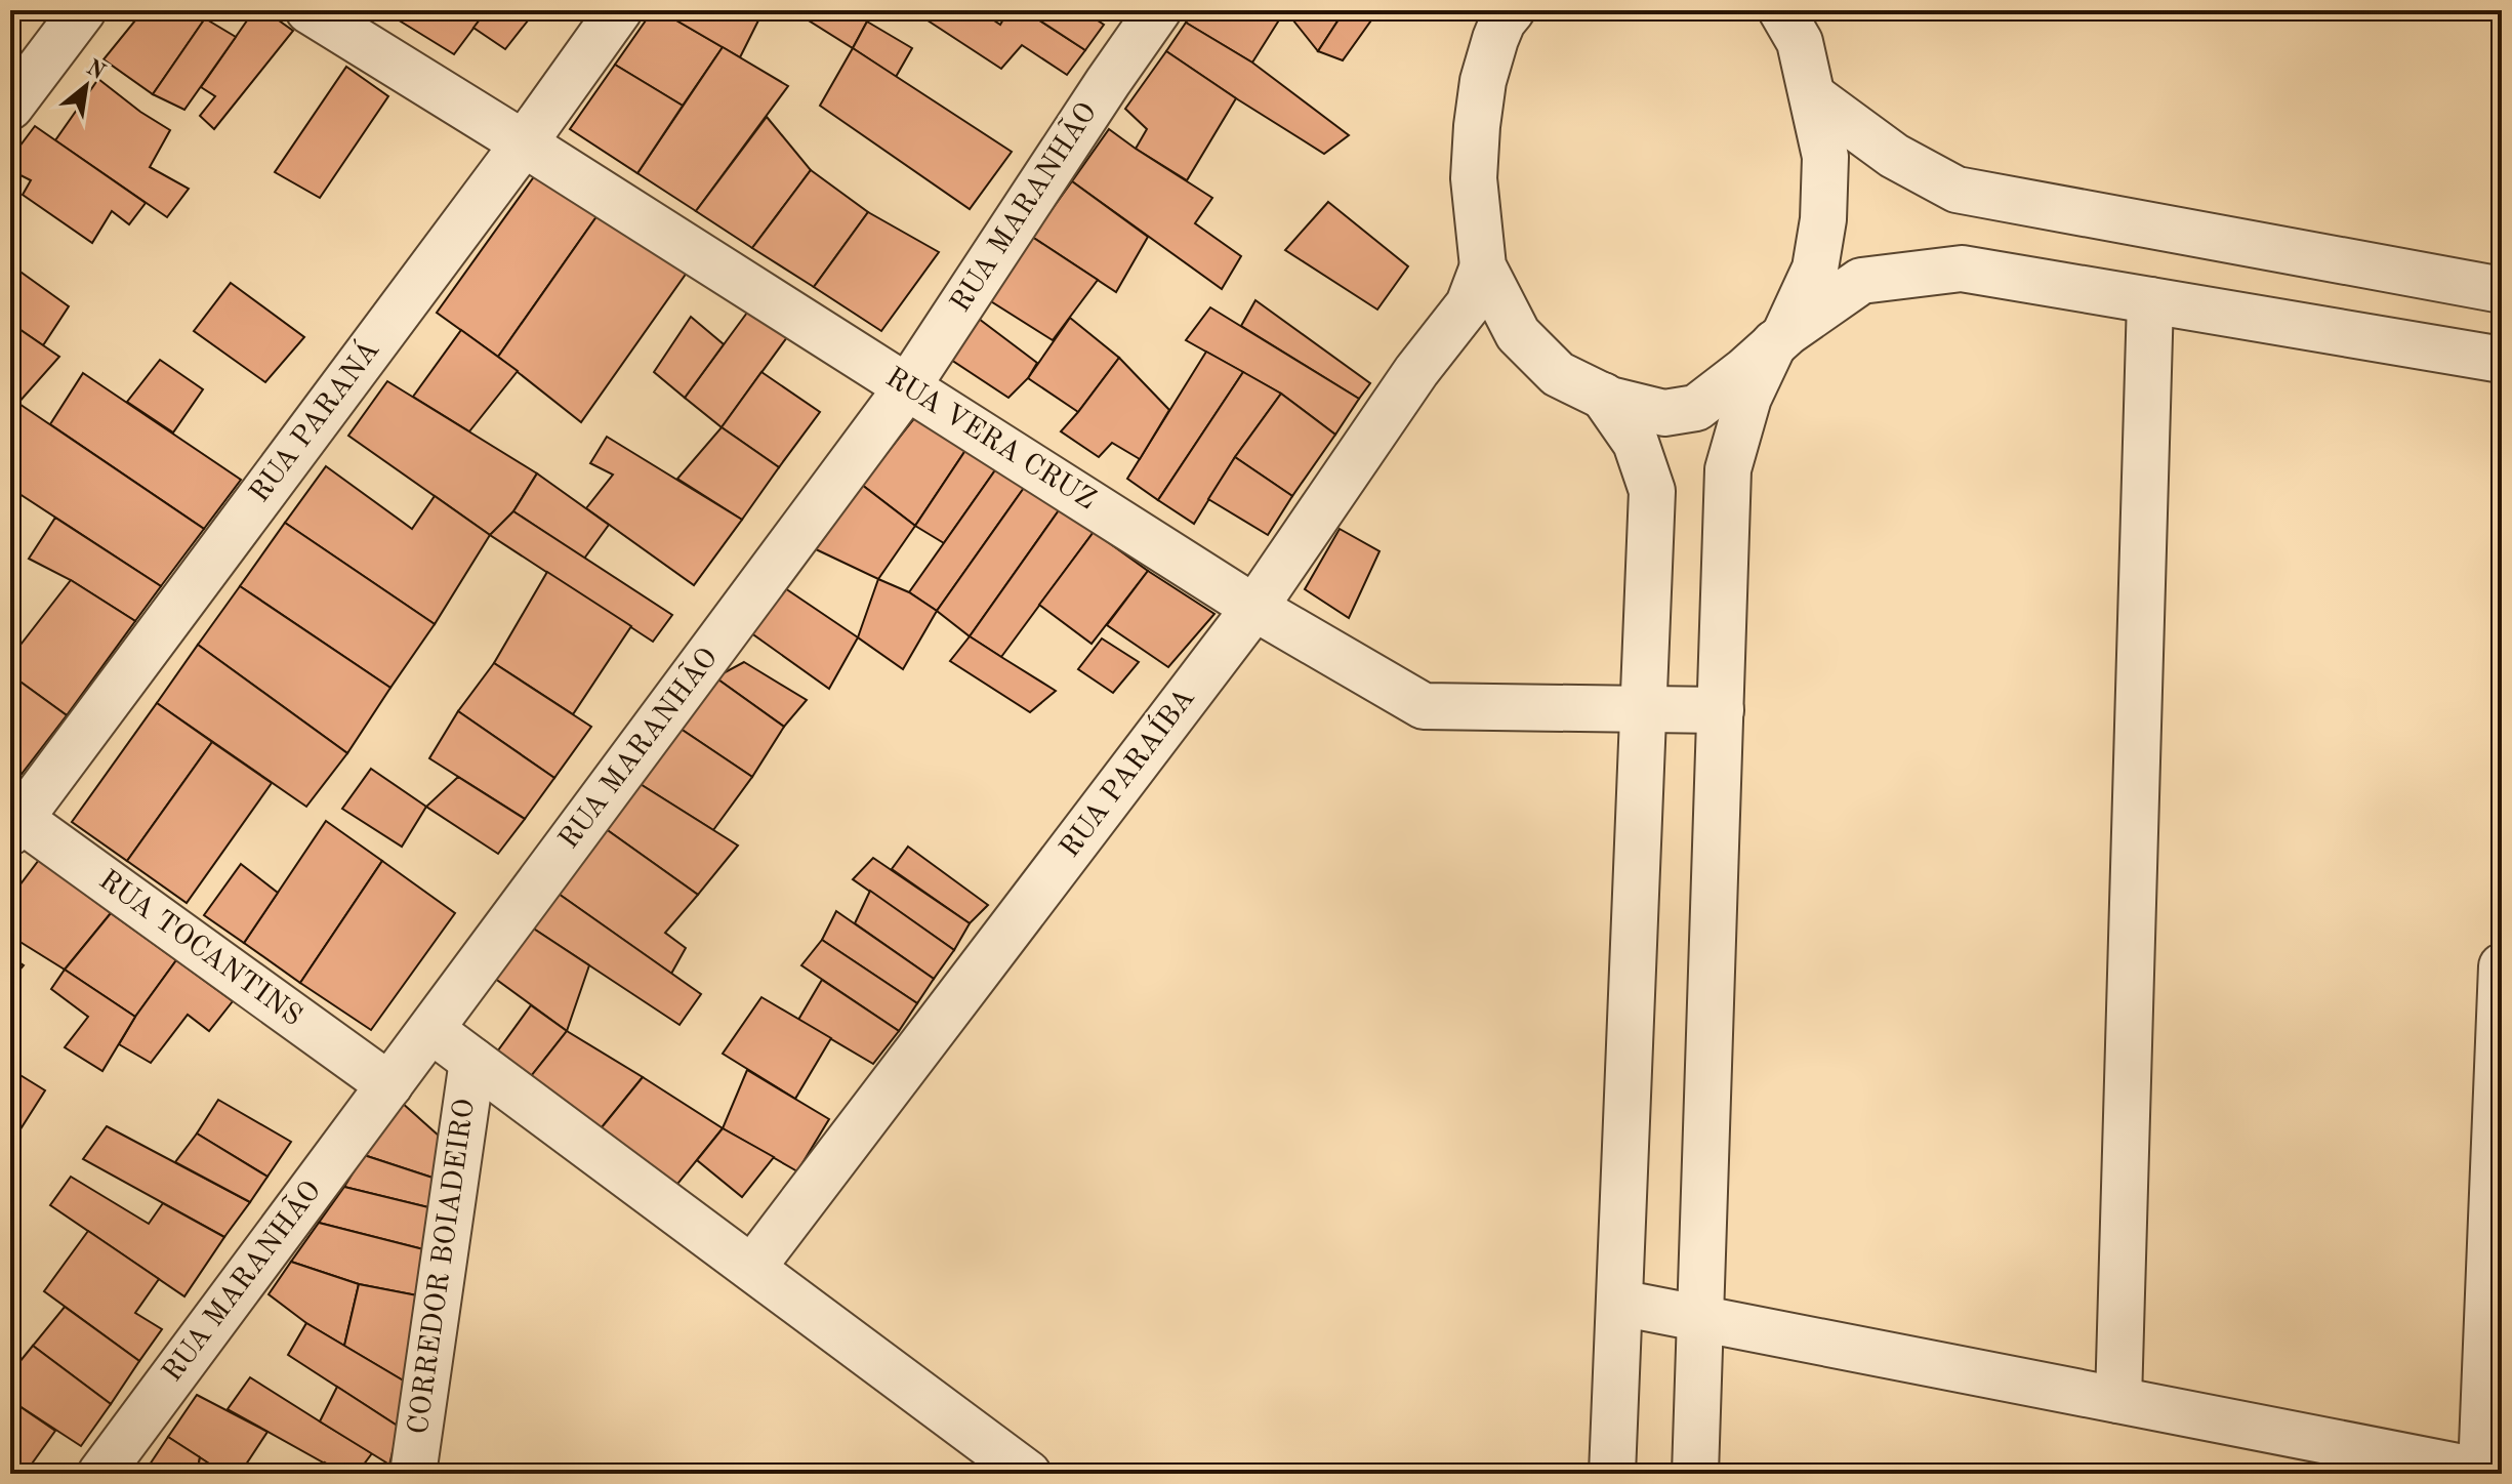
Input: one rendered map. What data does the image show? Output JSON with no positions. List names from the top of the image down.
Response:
{
  "streets": {
    "street": [
      "RUA MARANHÃO",
      "RUA PARANÁ",
      "RUA VERA CRUZ",
      "RUA PARAÍBA",
      "RUA TOCANTINS",
      "CORREDOR BOIADEIRO"
    ]
  },
  "crossings": [
    ["RUA MARANHÃO", "RUA VERA CRUZ"],
    ["RUA MARANHÃO", "RUA TOCANTINS"],
    ["RUA PARANÁ", "RUA VERA CRUZ"],
    ["RUA PARANÁ", "RUA TOCANTINS"],
    ["RUA VERA CRUZ", "RUA PARAÍBA"]
  ],
  "north": "top right"
}
